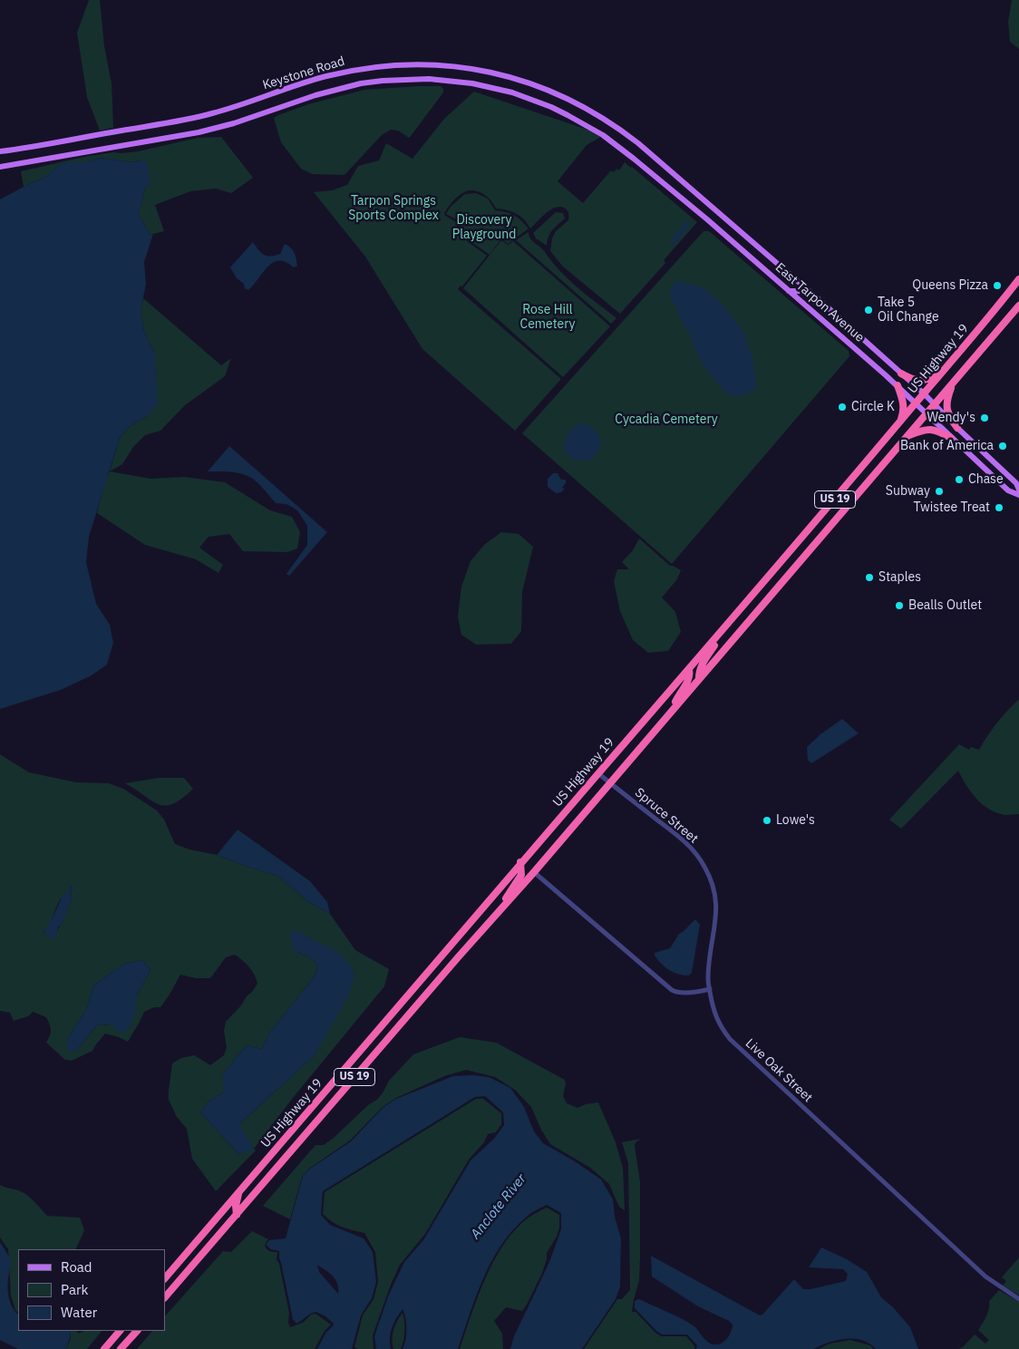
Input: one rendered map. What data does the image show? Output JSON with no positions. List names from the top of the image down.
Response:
{
  "streets": {
    "highway": ["US Highway 19", "US 19"],
    "main road": ["Keystone Road", "East Tarpon Avenue"],
    "street": ["Spruce Street", "Live Oak Street"]
  },
  "crossings": [
    ["Keystone Road", "East Tarpon Avenue"],
    ["East Tarpon Avenue", "US Highway 19"],
    ["US Highway 19", "Spruce Street"],
    ["Spruce Street", "Live Oak Street"]
  ],
  "water": ["Anclote River"],
  "parks": [
    "Tarpon Springs Sports Complex",
    "Discovery Playground",
    "Rose Hill Cemetery",
    "Cycadia Cemetery"
  ],
  "places": [
    "Queens Pizza",
    "Take 5 Oil Change",
    "Circle K",
    "Wendy's",
    "Bank of America",
    "Chase",
    "Subway",
    "Twistee Treat",
    "Staples",
    "Bealls Outlet",
    "Lowe's"
  ],
  "legend": ["Road", "Park", "Water"]
}
